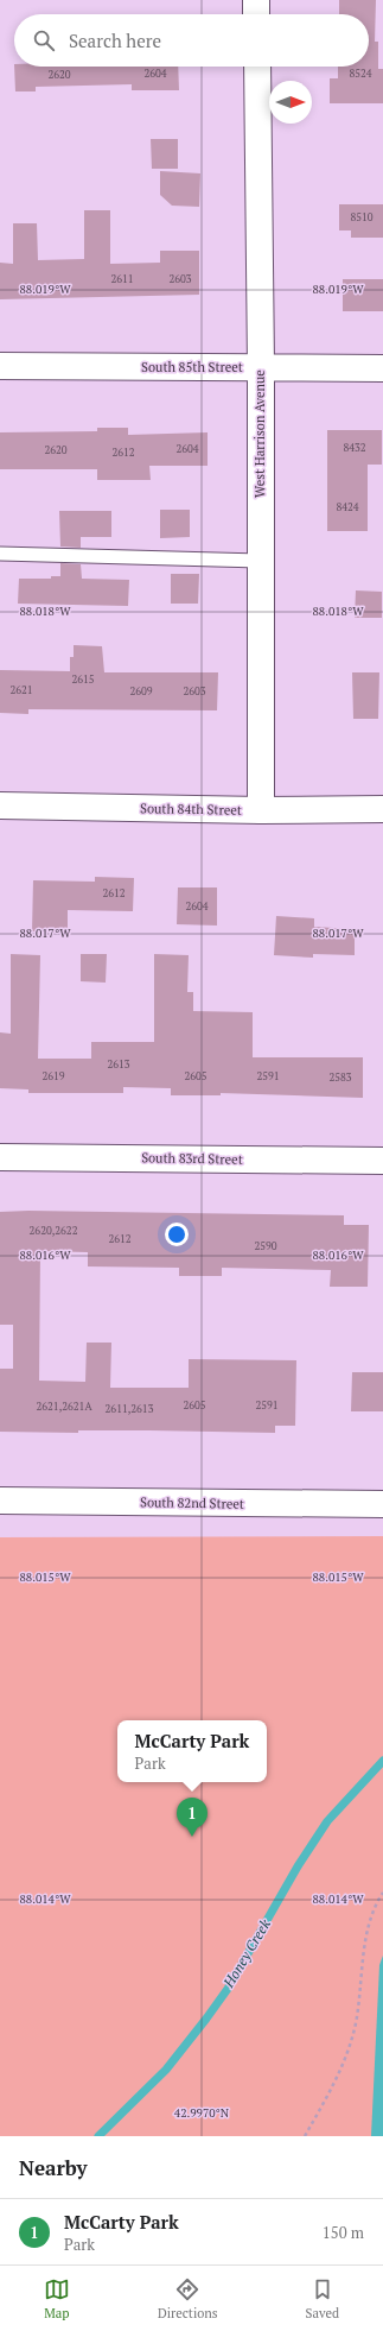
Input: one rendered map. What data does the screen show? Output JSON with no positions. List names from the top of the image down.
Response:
{
  "streets": {
    "street": [
      "South 85th Street",
      "West Harrison Avenue",
      "South 84th Street",
      "South 83rd Street",
      "South 82nd Street"
    ]
  },
  "crossings": [
    ["South 85th Street", "West Harrison Avenue"],
    ["West Harrison Avenue", "South 84th Street"]
  ],
  "water": ["Honey Creek"],
  "house_numbers": [
    "2604",
    "8524",
    "2620",
    "8510",
    "2611",
    "2603",
    "8432",
    "2604",
    "2620",
    "2612",
    "8424",
    "2615",
    "2621",
    "2609",
    "2603",
    "2612",
    "2604",
    "2613",
    "2619",
    "2605",
    "2591",
    "2583",
    "2620,2622",
    "2612",
    "2590",
    "2605",
    "2591",
    "2621,2621A",
    "2611,2613"
  ],
  "north": "right",
  "page": {
    "search": "Search here",
    "popup": ["McCarty Park", "Park"],
    "pins": "1",
    "heading": "Nearby",
    "list": [
      {
        "mark": "1",
        "name": "McCarty Park",
        "note": "Park",
        "value": "150 m"
      }
    ],
    "nav": ["Map", "Directions", "Saved"]
  },
  "coordinates": [
    "88.019°W",
    "88.018°W",
    "88.017°W",
    "88.016°W",
    "88.015°W",
    "88.014°W",
    "42.9970°N"
  ]
}
